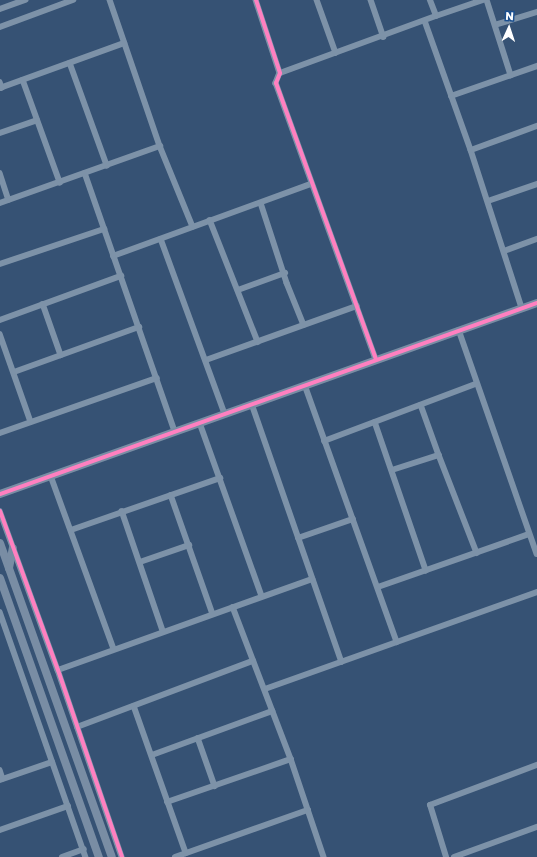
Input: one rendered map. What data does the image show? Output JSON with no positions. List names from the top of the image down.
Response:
{
  "north": "top"
}
